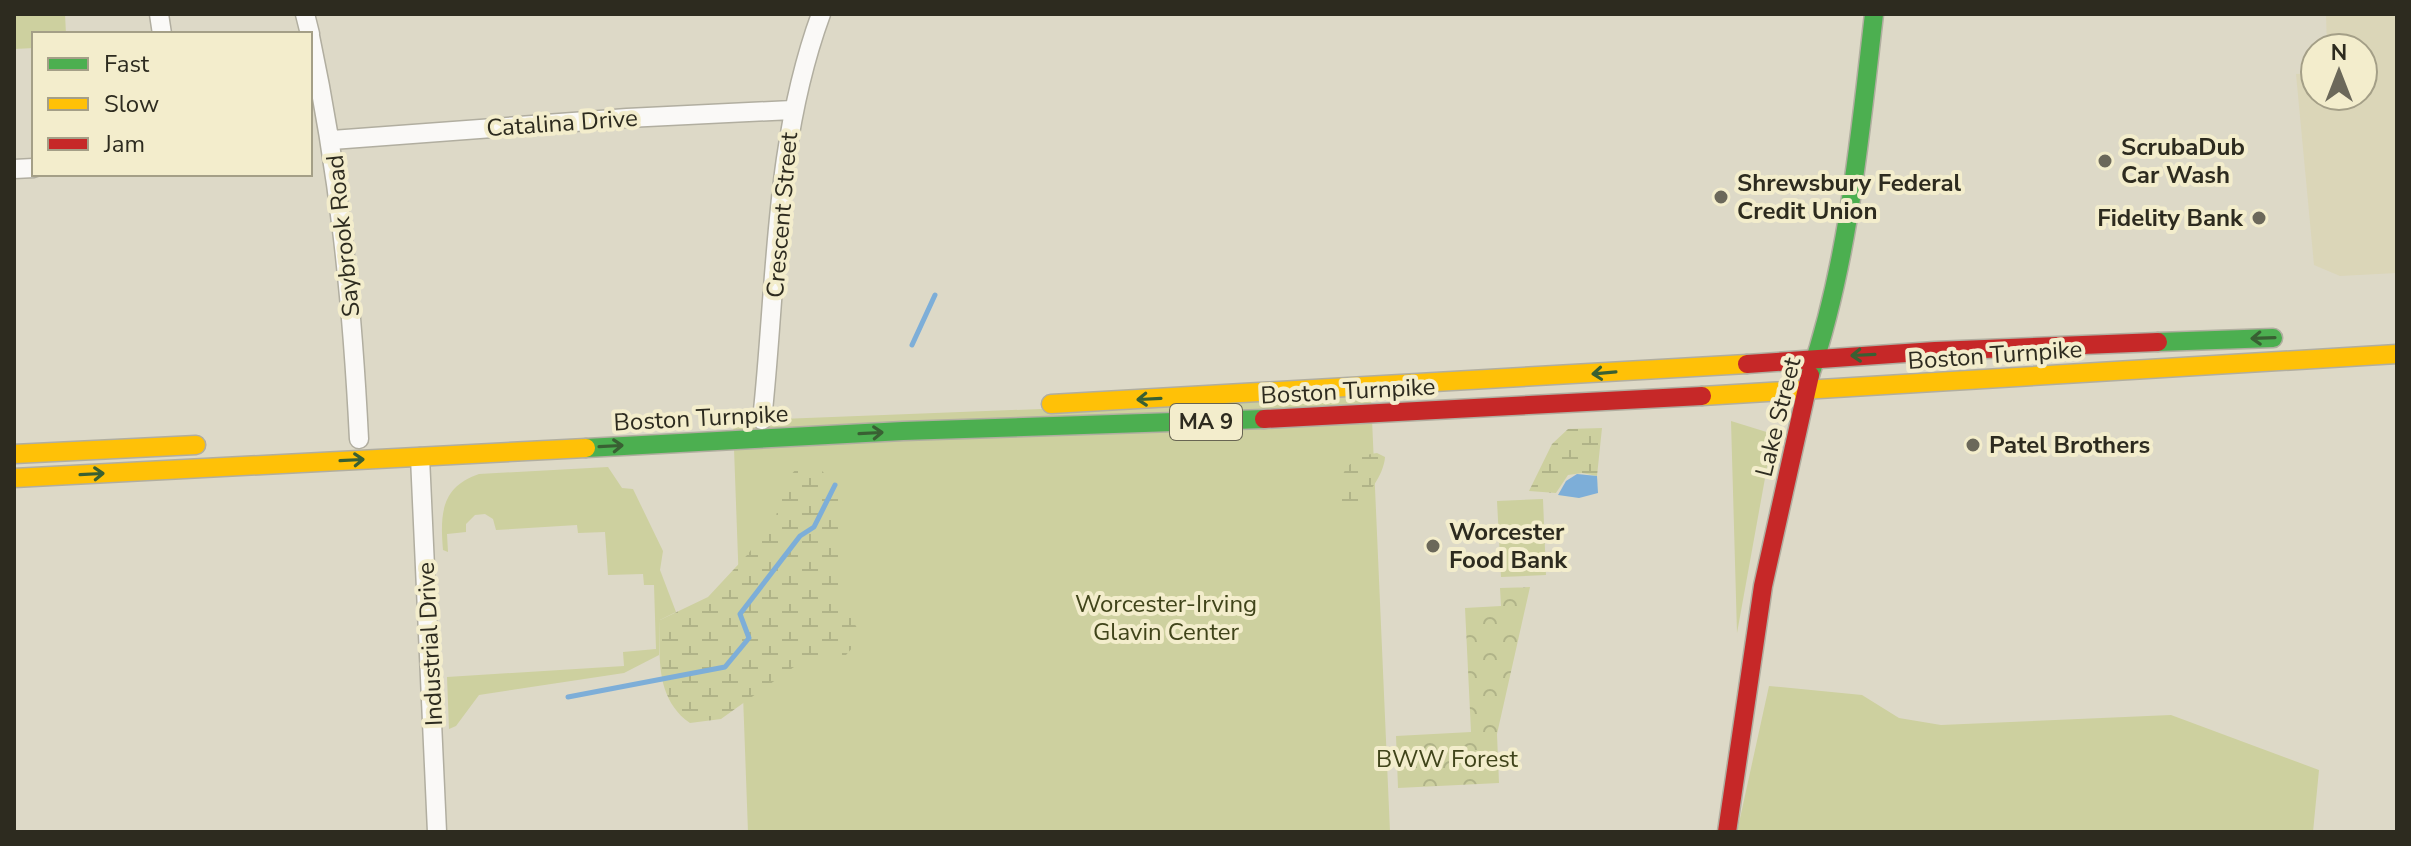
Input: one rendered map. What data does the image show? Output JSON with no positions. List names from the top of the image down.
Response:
{
  "streets": {
    "main road": ["Boston Turnpike", "Lake Street", "MA 9"],
    "street": [
      "Catalina Drive",
      "Crescent Street",
      "Saybrook Road",
      "Industrial Drive"
    ]
  },
  "crossings": [
    ["Catalina Drive", "Crescent Street"],
    ["Catalina Drive", "Saybrook Road"],
    ["Crescent Street", "Boston Turnpike"],
    ["Boston Turnpike", "Lake Street"],
    ["Boston Turnpike", "Industrial Drive"]
  ],
  "parks": ["Worcester-Irving Glavin Center", "BWW Forest"],
  "places": [
    "ScrubaDub Car Wash",
    "Shrewsbury Federal Credit Union",
    "Fidelity Bank",
    "Patel Brothers",
    "Worcester Food Bank"
  ],
  "legend": ["Fast", "Slow", "Jam"],
  "north": "top"
}
